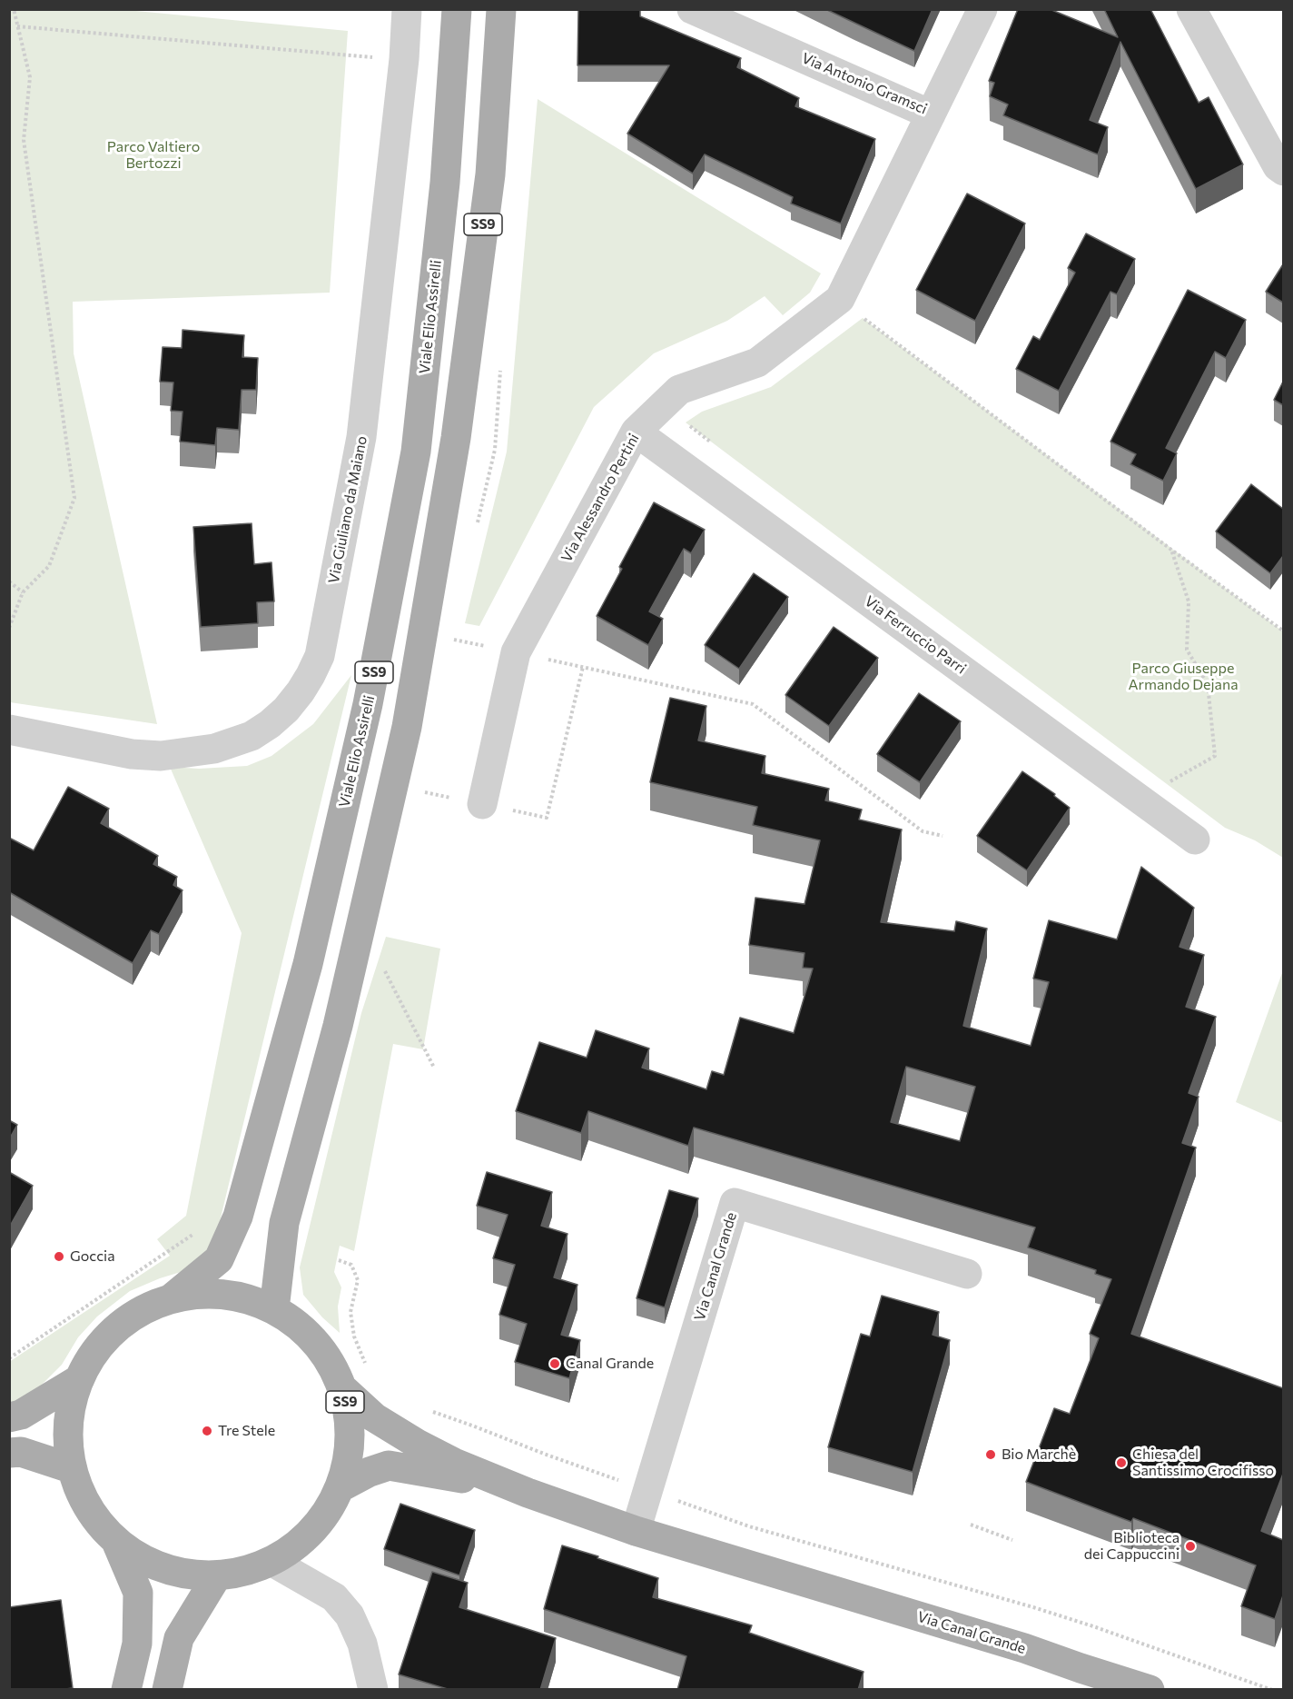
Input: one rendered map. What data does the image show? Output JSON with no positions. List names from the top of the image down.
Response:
{
  "streets": {
    "main road": ["SS9", "Viale Elio Assirelli", "Via Canal Grande"],
    "street": [
      "Via Antonio Gramsci",
      "Via Alessandro Pertini",
      "Via Giuliano da Maiano",
      "Via Ferruccio Parri"
    ]
  },
  "crossings": [
    ["Via Antonio Gramsci", "Via Alessandro Pertini"],
    ["SS9", "Viale Elio Assirelli"],
    ["SS9", "Via Canal Grande"],
    ["Via Alessandro Pertini", "Via Ferruccio Parri"]
  ],
  "parks": ["Parco Valtiero Bertozzi", "Parco Giuseppe Armando Dejana"],
  "places": [
    "Goccia",
    "Canal Grande",
    "Tre Stele",
    "Bio Marchè",
    "Chiesa del Santissimo Crocifisso",
    "Biblioteca dei Cappuccini"
  ]
}
